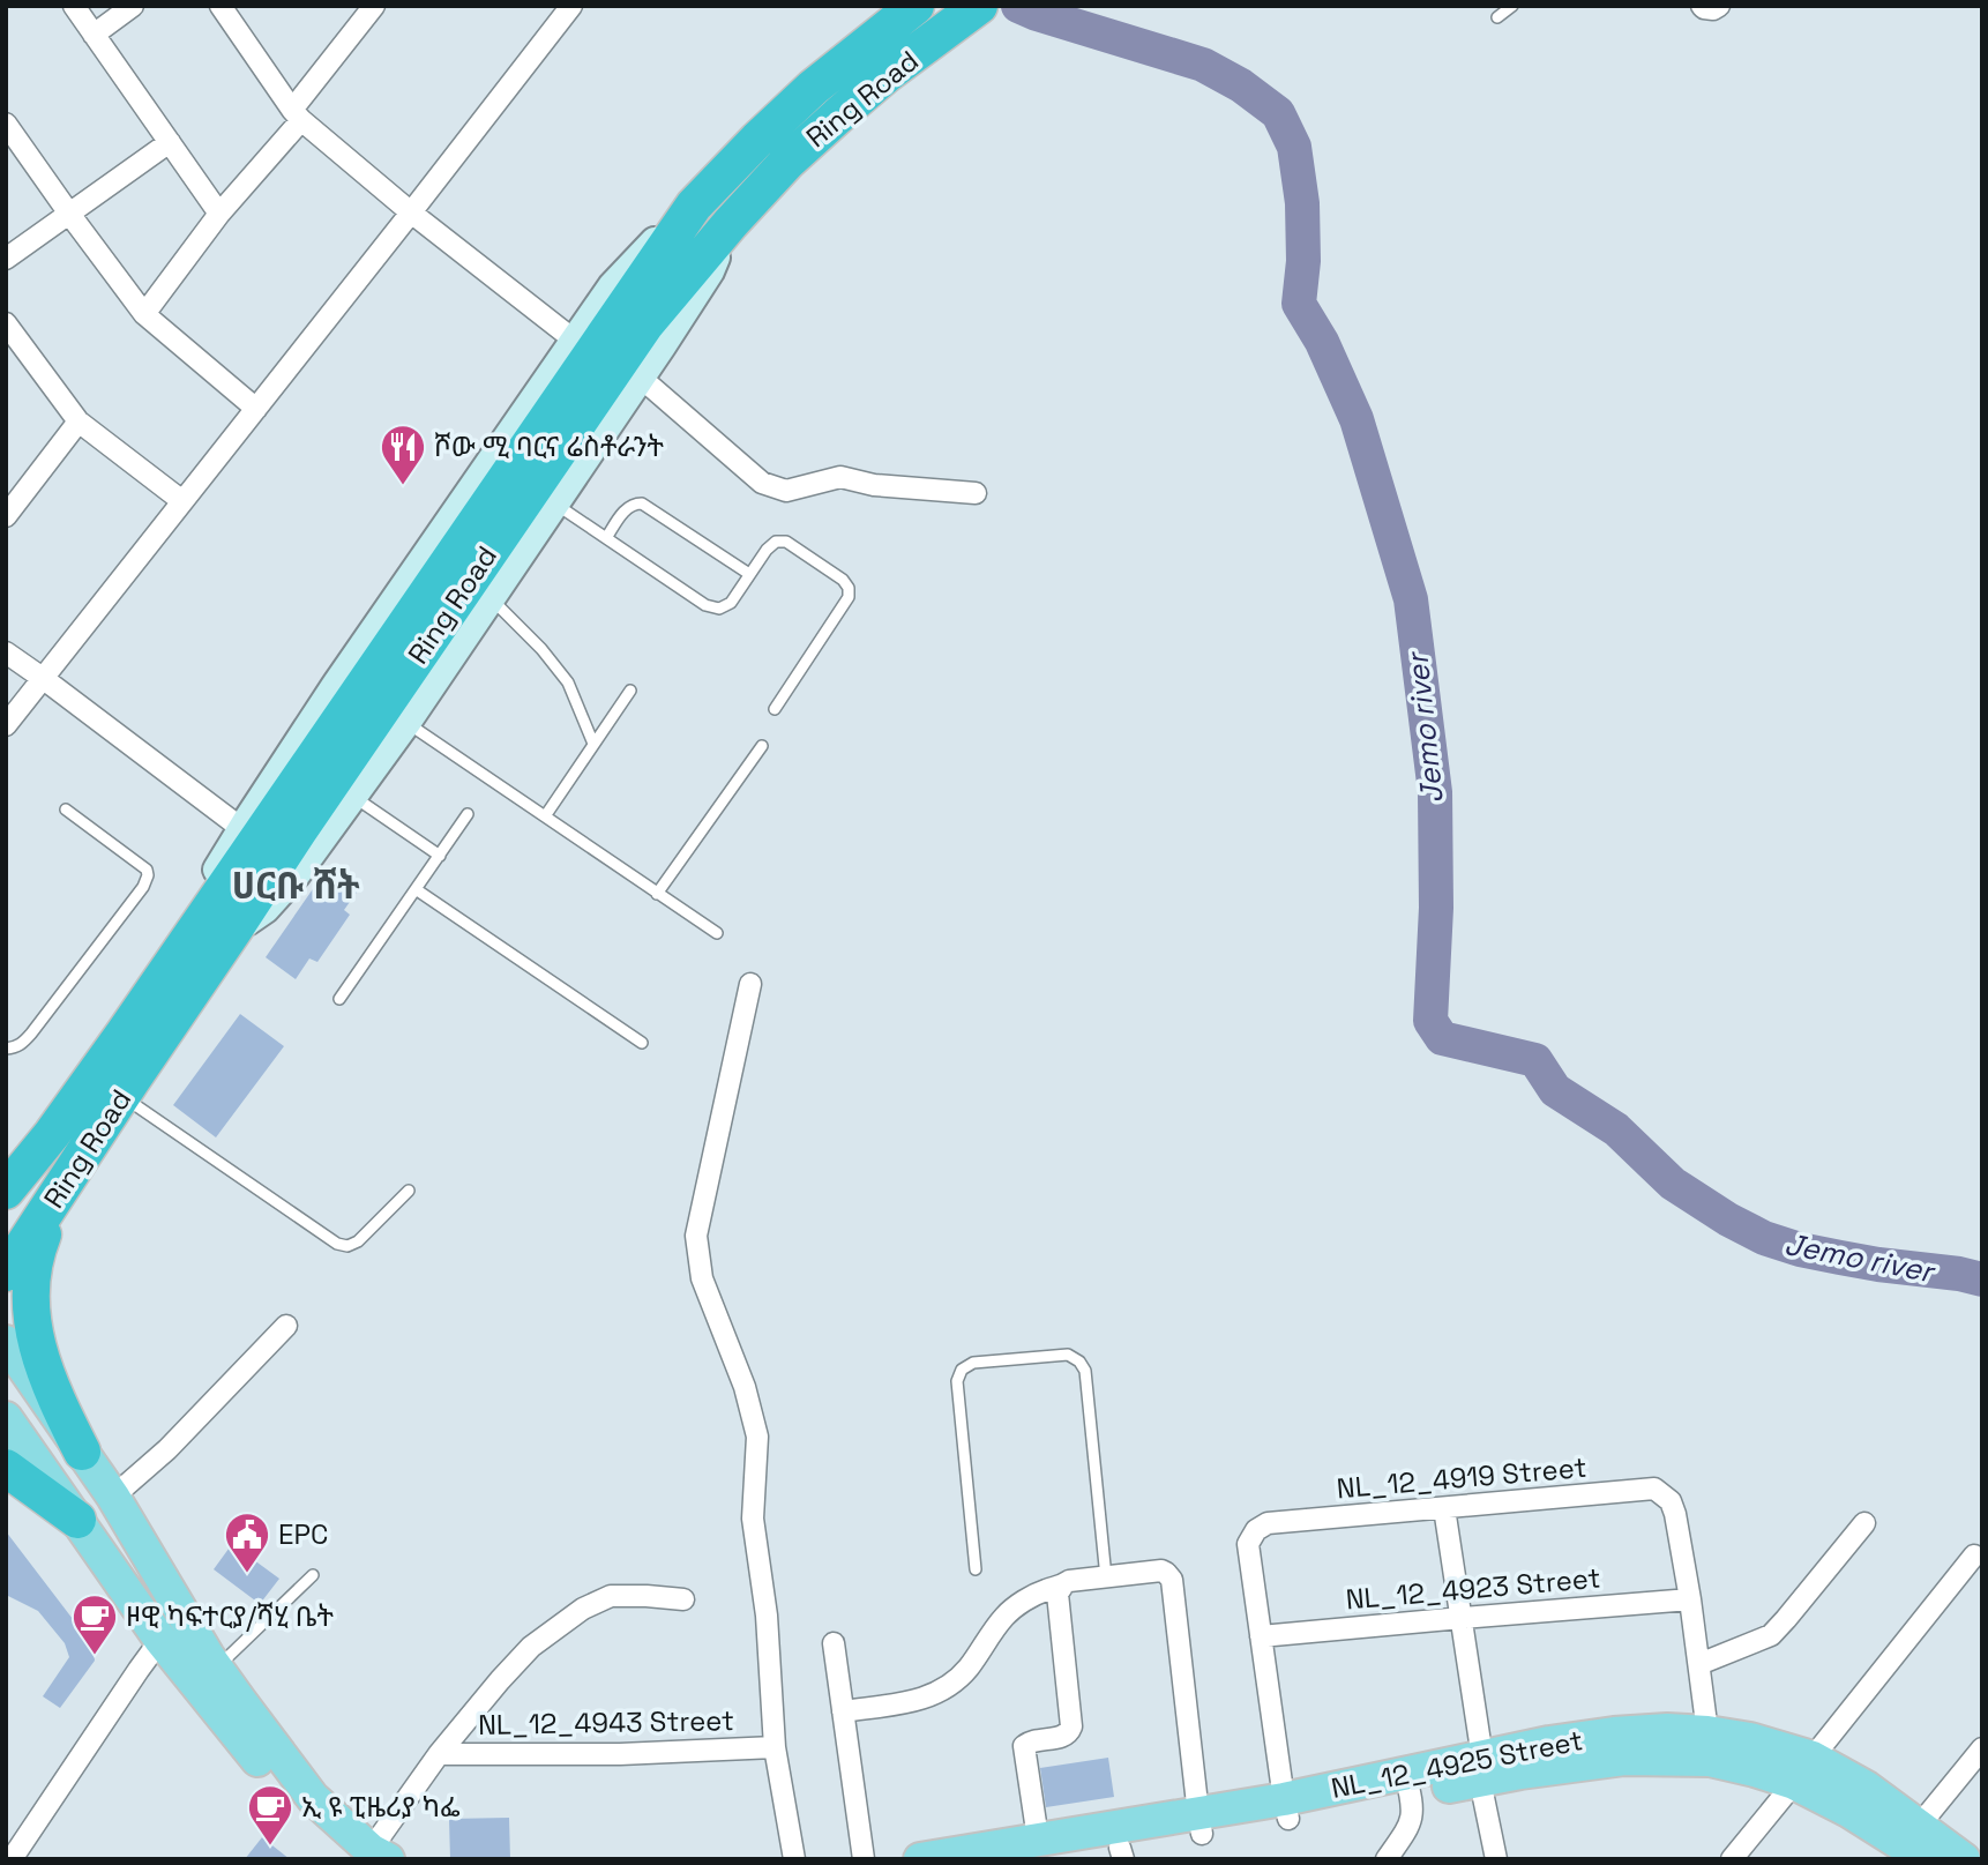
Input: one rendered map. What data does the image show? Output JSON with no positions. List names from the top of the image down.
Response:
{
  "streets": {
    "highway": ["Ring Road"],
    "main road": ["NL_12_4925 Street"],
    "street": ["NL_12_4919 Street", "NL_12_4923 Street", "NL_12_4943 Street"]
  },
  "crossings": [
    ["NL_12_4919 Street", "NL_12_4923 Street"]
  ],
  "districts": ["ሀርቡ ሸት"],
  "water": ["Jemo river"],
  "places": {
    "restaurant": ["ሾው ሚ ባርና ሬስቶራንት"],
    "public building": ["EPC"],
    "cafe": ["ዞዊ ካፍተርያ/ሻሂ ቤት", "ኢ ዩ ፒዜሪያ ካፌ"]
  }
}
